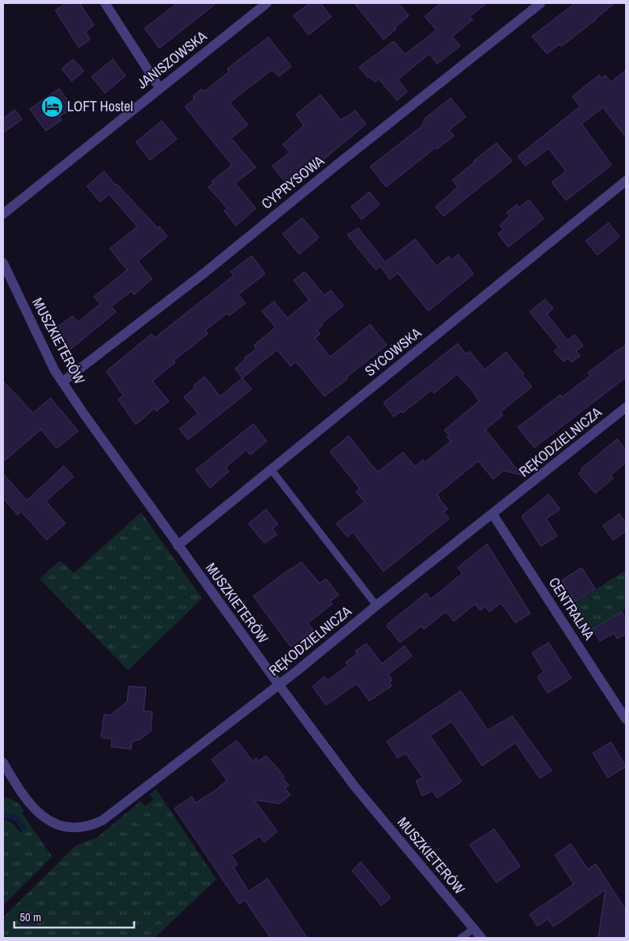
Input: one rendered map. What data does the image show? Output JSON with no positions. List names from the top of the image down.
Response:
{
  "streets": {
    "street": [
      "JANISZOWSKA",
      "CYPRYSOWA",
      "MUSZKIETERÓW",
      "SYCOWSKA",
      "RĘKODZIELNICZA",
      "CENTRALNA"
    ]
  },
  "crossings": [
    ["CYPRYSOWA", "MUSZKIETERÓW"],
    ["MUSZKIETERÓW", "SYCOWSKA"],
    ["MUSZKIETERÓW", "RĘKODZIELNICZA"],
    ["RĘKODZIELNICZA", "CENTRALNA"]
  ],
  "places": {
    "hotel": ["LOFT Hostel"]
  },
  "scale_bar": "50 m"
}
